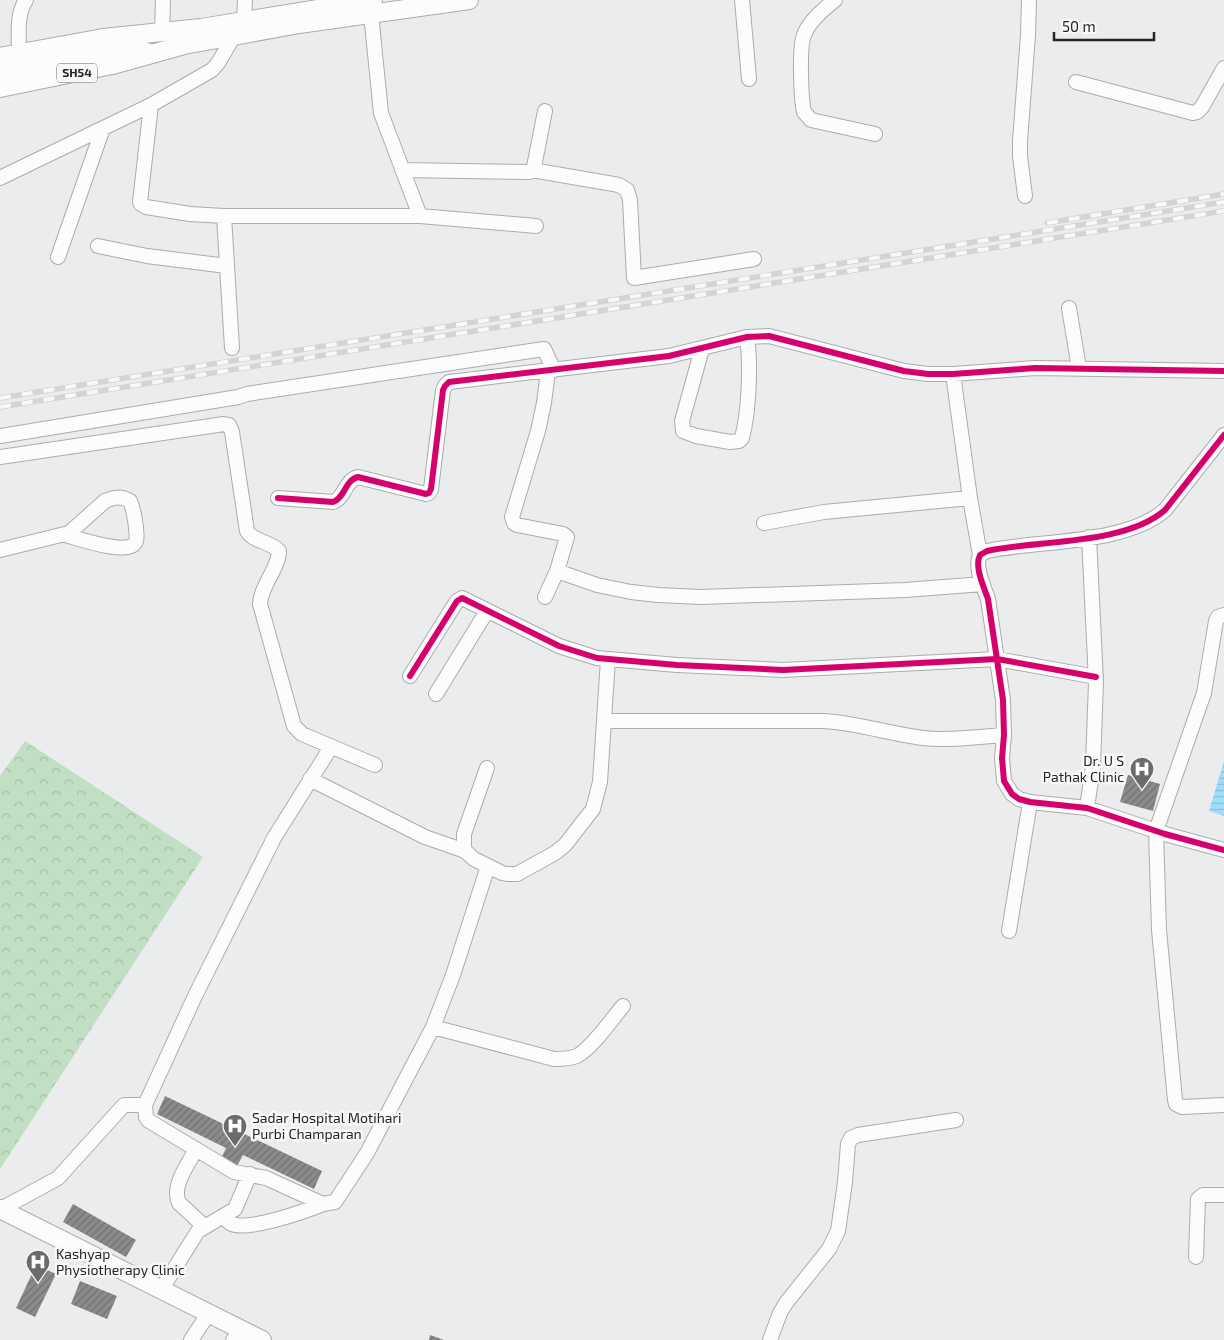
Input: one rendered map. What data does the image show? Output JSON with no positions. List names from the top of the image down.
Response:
{
  "streets": {
    "main road": ["SH54"]
  },
  "places": {
    "hospital": ["Dr. U S Pathak Clinic", "Sadar Hospital Motihari Purbi Champaran", "Kashyap Physiotherapy Clinic"]
  },
  "scale_bar": "50 m"
}
